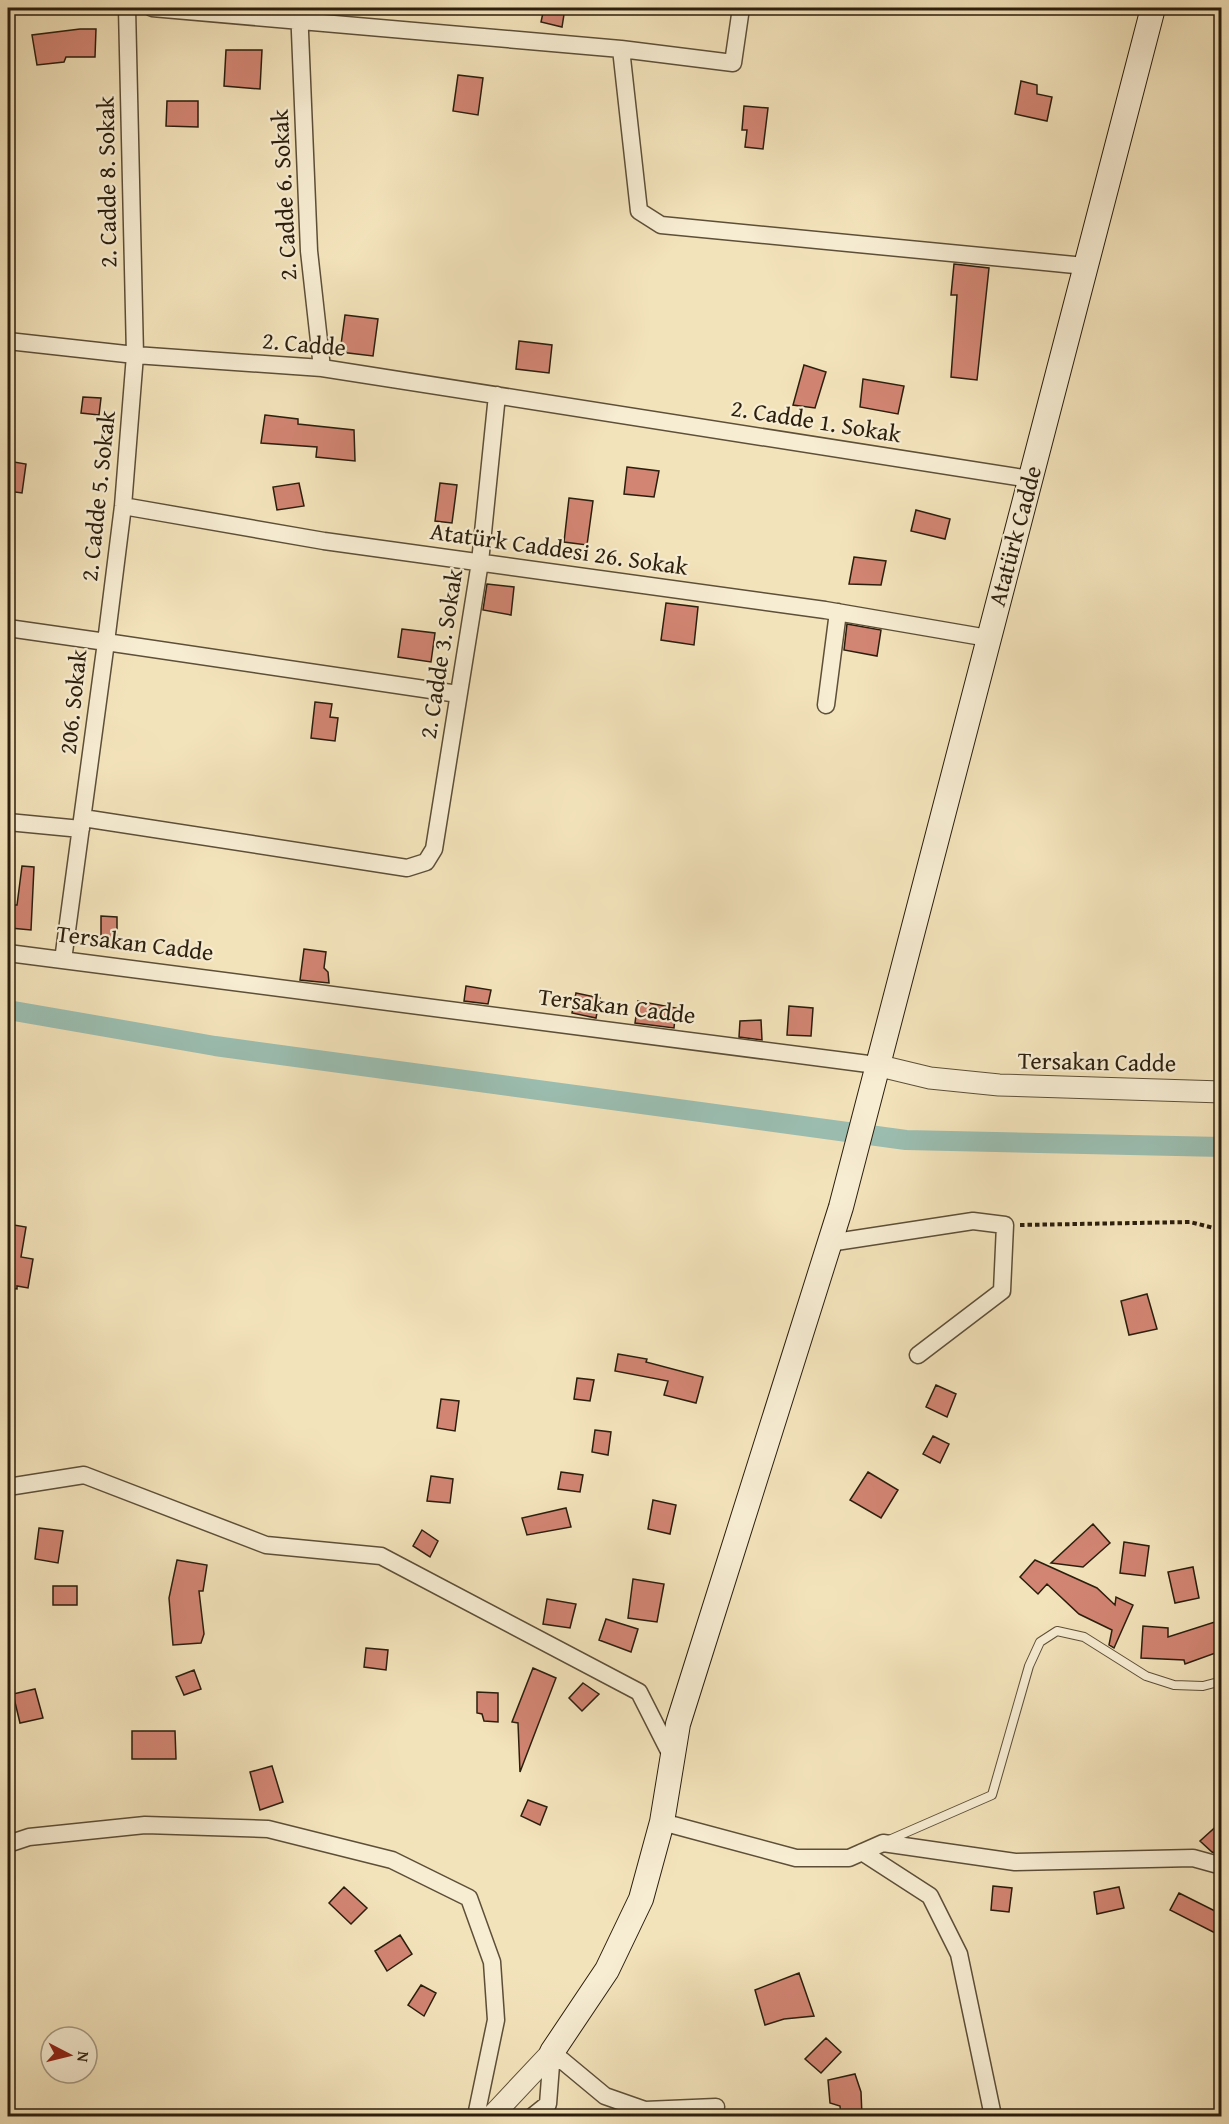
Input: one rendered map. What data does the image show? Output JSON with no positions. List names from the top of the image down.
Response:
{
  "streets": {
    "main road": ["Atatürk Cadde"],
    "street": [
      "2. Cadde 8. Sokak",
      "2. Cadde 6. Sokak",
      "2. Cadde",
      "2. Cadde 1. Sokak",
      "2. Cadde 5. Sokak",
      "Atatürk Caddesi 26. Sokak",
      "2. Cadde 3. Sokak",
      "206. Sokak",
      "Tersakan Cadde"
    ]
  },
  "crossings": [
    ["2. Cadde 8. Sokak", "2. Cadde"],
    ["2. Cadde 8. Sokak", "2. Cadde 5. Sokak"],
    ["2. Cadde 6. Sokak", "2. Cadde"],
    ["2. Cadde", "2. Cadde 1. Sokak"],
    ["2. Cadde", "2. Cadde 5. Sokak"],
    ["2. Cadde", "2. Cadde 3. Sokak"],
    ["2. Cadde 1. Sokak", "Atatürk Cadde"],
    ["2. Cadde 5. Sokak", "Atatürk Caddesi 26. Sokak"],
    ["2. Cadde 5. Sokak", "206. Sokak"],
    ["Atatürk Cadde", "Atatürk Caddesi 26. Sokak"],
    ["Atatürk Cadde", "Tersakan Cadde"],
    ["Atatürk Caddesi 26. Sokak", "2. Cadde 3. Sokak"],
    ["2. Cadde 3. Sokak", "206. Sokak"],
    ["206. Sokak", "Tersakan Cadde"]
  ],
  "north": "right"
}
